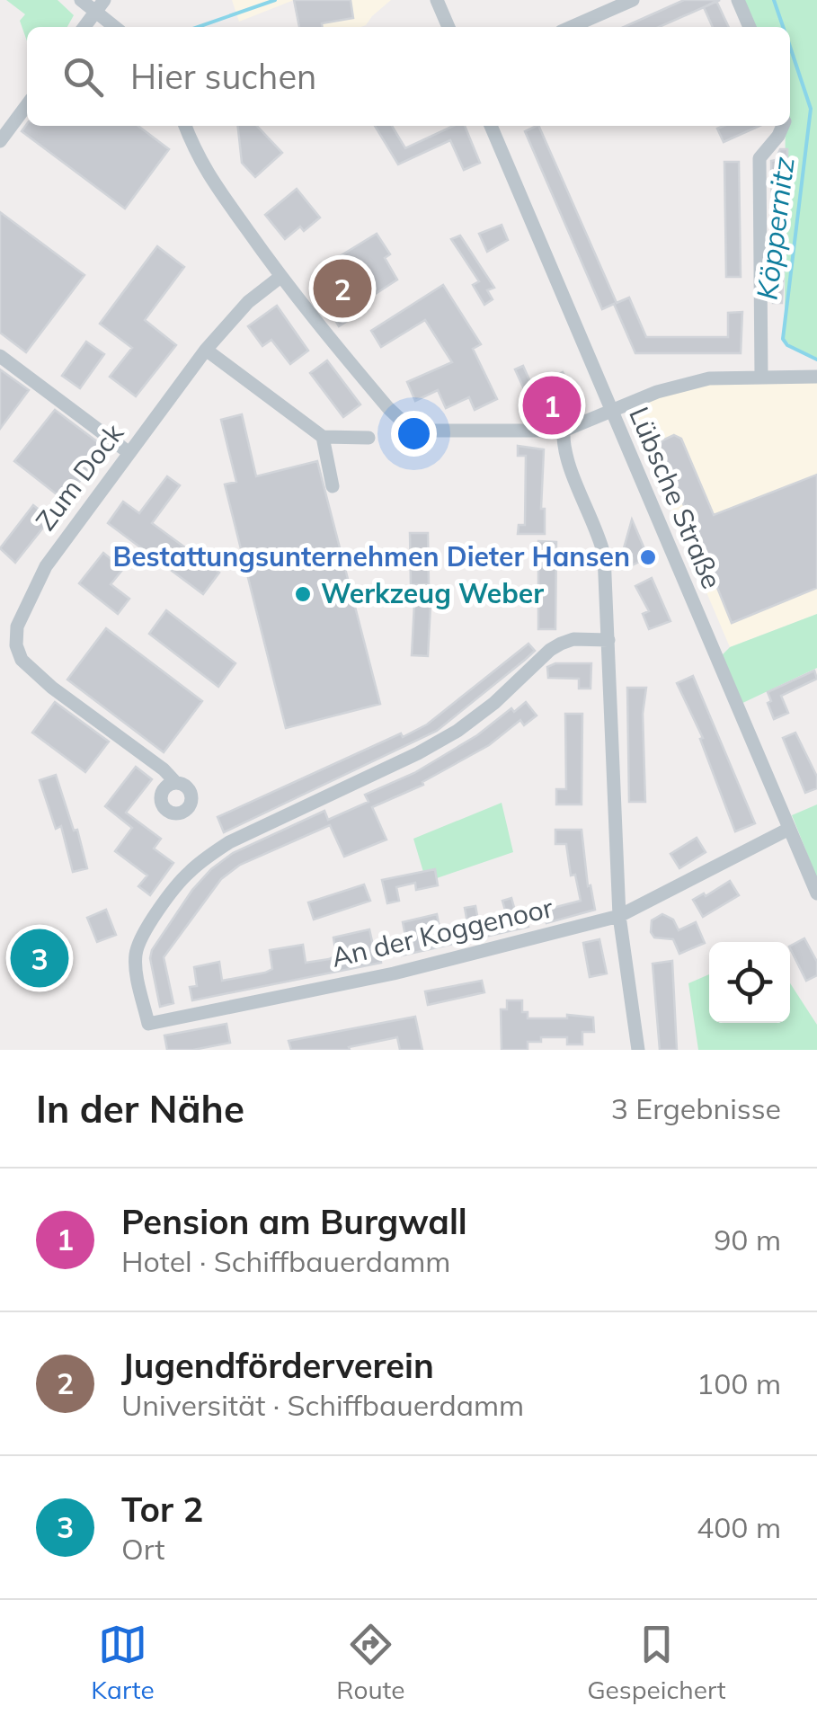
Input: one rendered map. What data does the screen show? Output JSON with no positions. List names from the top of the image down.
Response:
{
  "streets": {
    "street": ["Zum Dock", "Lübsche Straße", "An der Koggenoor"]
  },
  "crossings": [
    ["Lübsche Straße", "An der Koggenoor"]
  ],
  "water": ["Köppernitz"],
  "places": ["Bestattungsunternehmen Dieter Hansen", "Werkzeug Weber"],
  "page": {
    "search": "Hier suchen",
    "pins": ["2", "1", "3"],
    "heading": ["In der Nähe", "3 Ergebnisse"],
    "list": [
      {
        "mark": "1",
        "name": "Pension am Burgwall",
        "note": "Hotel · Schiffbauerdamm",
        "value": "90 m"
      },
      {
        "mark": "2",
        "name": "Jugendförderverein",
        "note": "Universität · Schiffbauerdamm",
        "value": "100 m"
      },
      {
        "mark": "3",
        "name": "Tor 2",
        "note": "Ort",
        "value": "400 m"
      }
    ],
    "nav": ["Karte", "Route", "Gespeichert"]
  }
}
